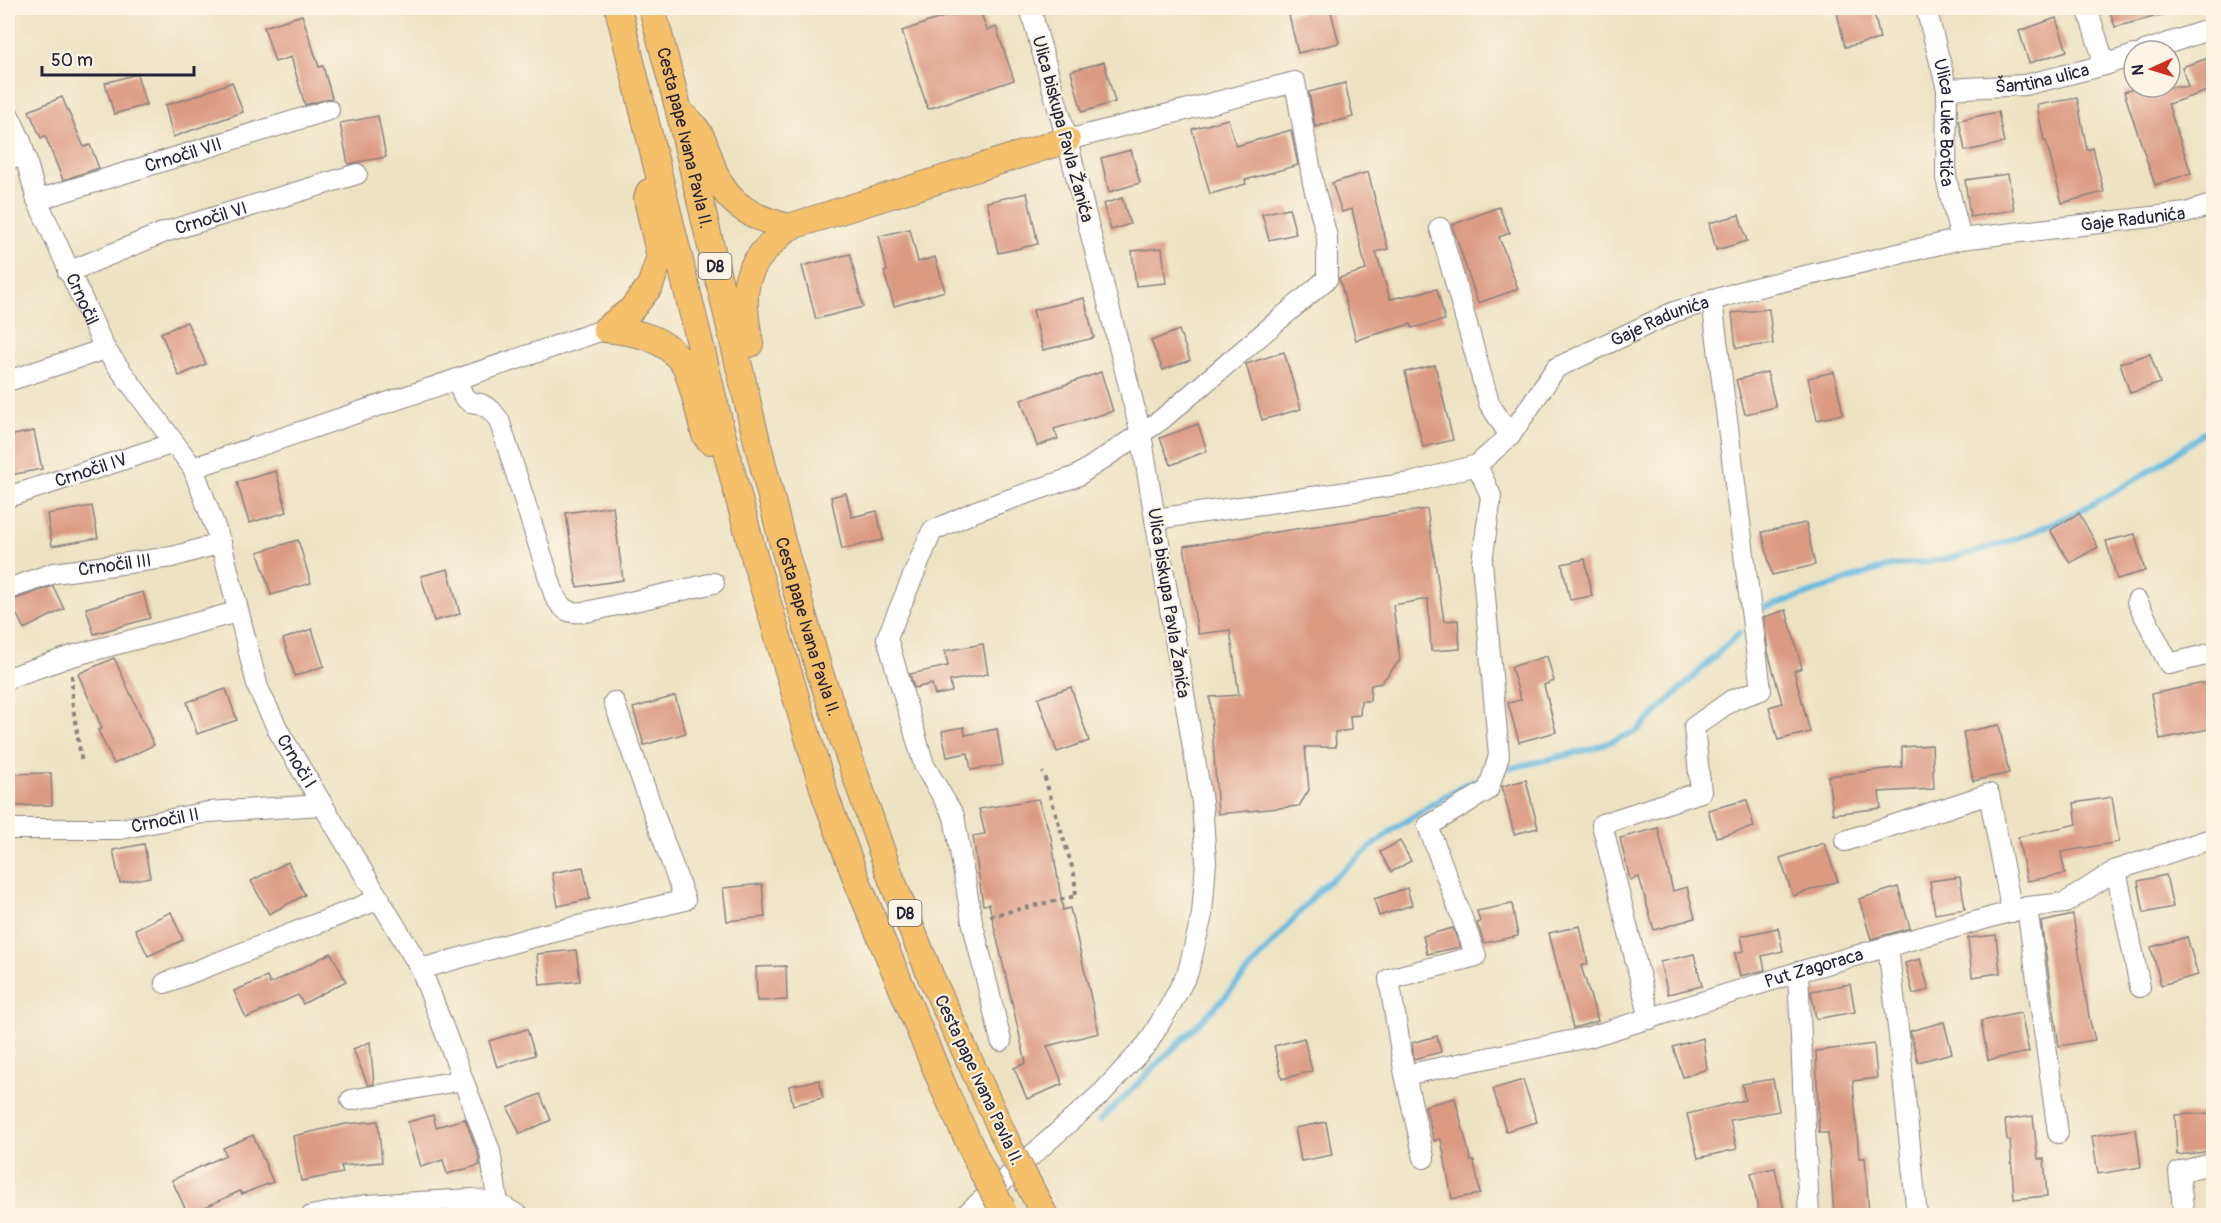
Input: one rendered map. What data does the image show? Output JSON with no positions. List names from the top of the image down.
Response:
{
  "streets": {
    "main road": ["Cesta pape Ivana Pavla II.", "D8"],
    "street": [
      "Šantina ulica",
      "Ulica Luke Botića",
      "Ulica biskupa Pavla Žanića",
      "Crnočil VII",
      "Crnočil VI",
      "Gaje Radunića",
      "Crnočil",
      "Crnočil IV",
      "Crnočil III",
      "Crnoči l",
      "Crnočil II",
      "Put Zagoraca"
    ]
  },
  "crossings": [
    ["Šantina ulica", "Ulica Luke Botića"],
    ["Ulica Luke Botića", "Gaje Radunića"],
    ["Ulica biskupa Pavla Žanića", "Cesta pape Ivana Pavla II."],
    ["Ulica biskupa Pavla Žanića", "Gaje Radunića"],
    ["Crnočil VII", "Crnočil"],
    ["Crnočil VI", "Crnočil"],
    ["Crnočil", "Crnočil IV"],
    ["Crnočil", "Crnoči l"],
    ["Crnočil III", "Crnoči l"],
    ["Crnoči l", "Crnočil II"]
  ],
  "scale_bar": "50 m",
  "north": "left"
}
